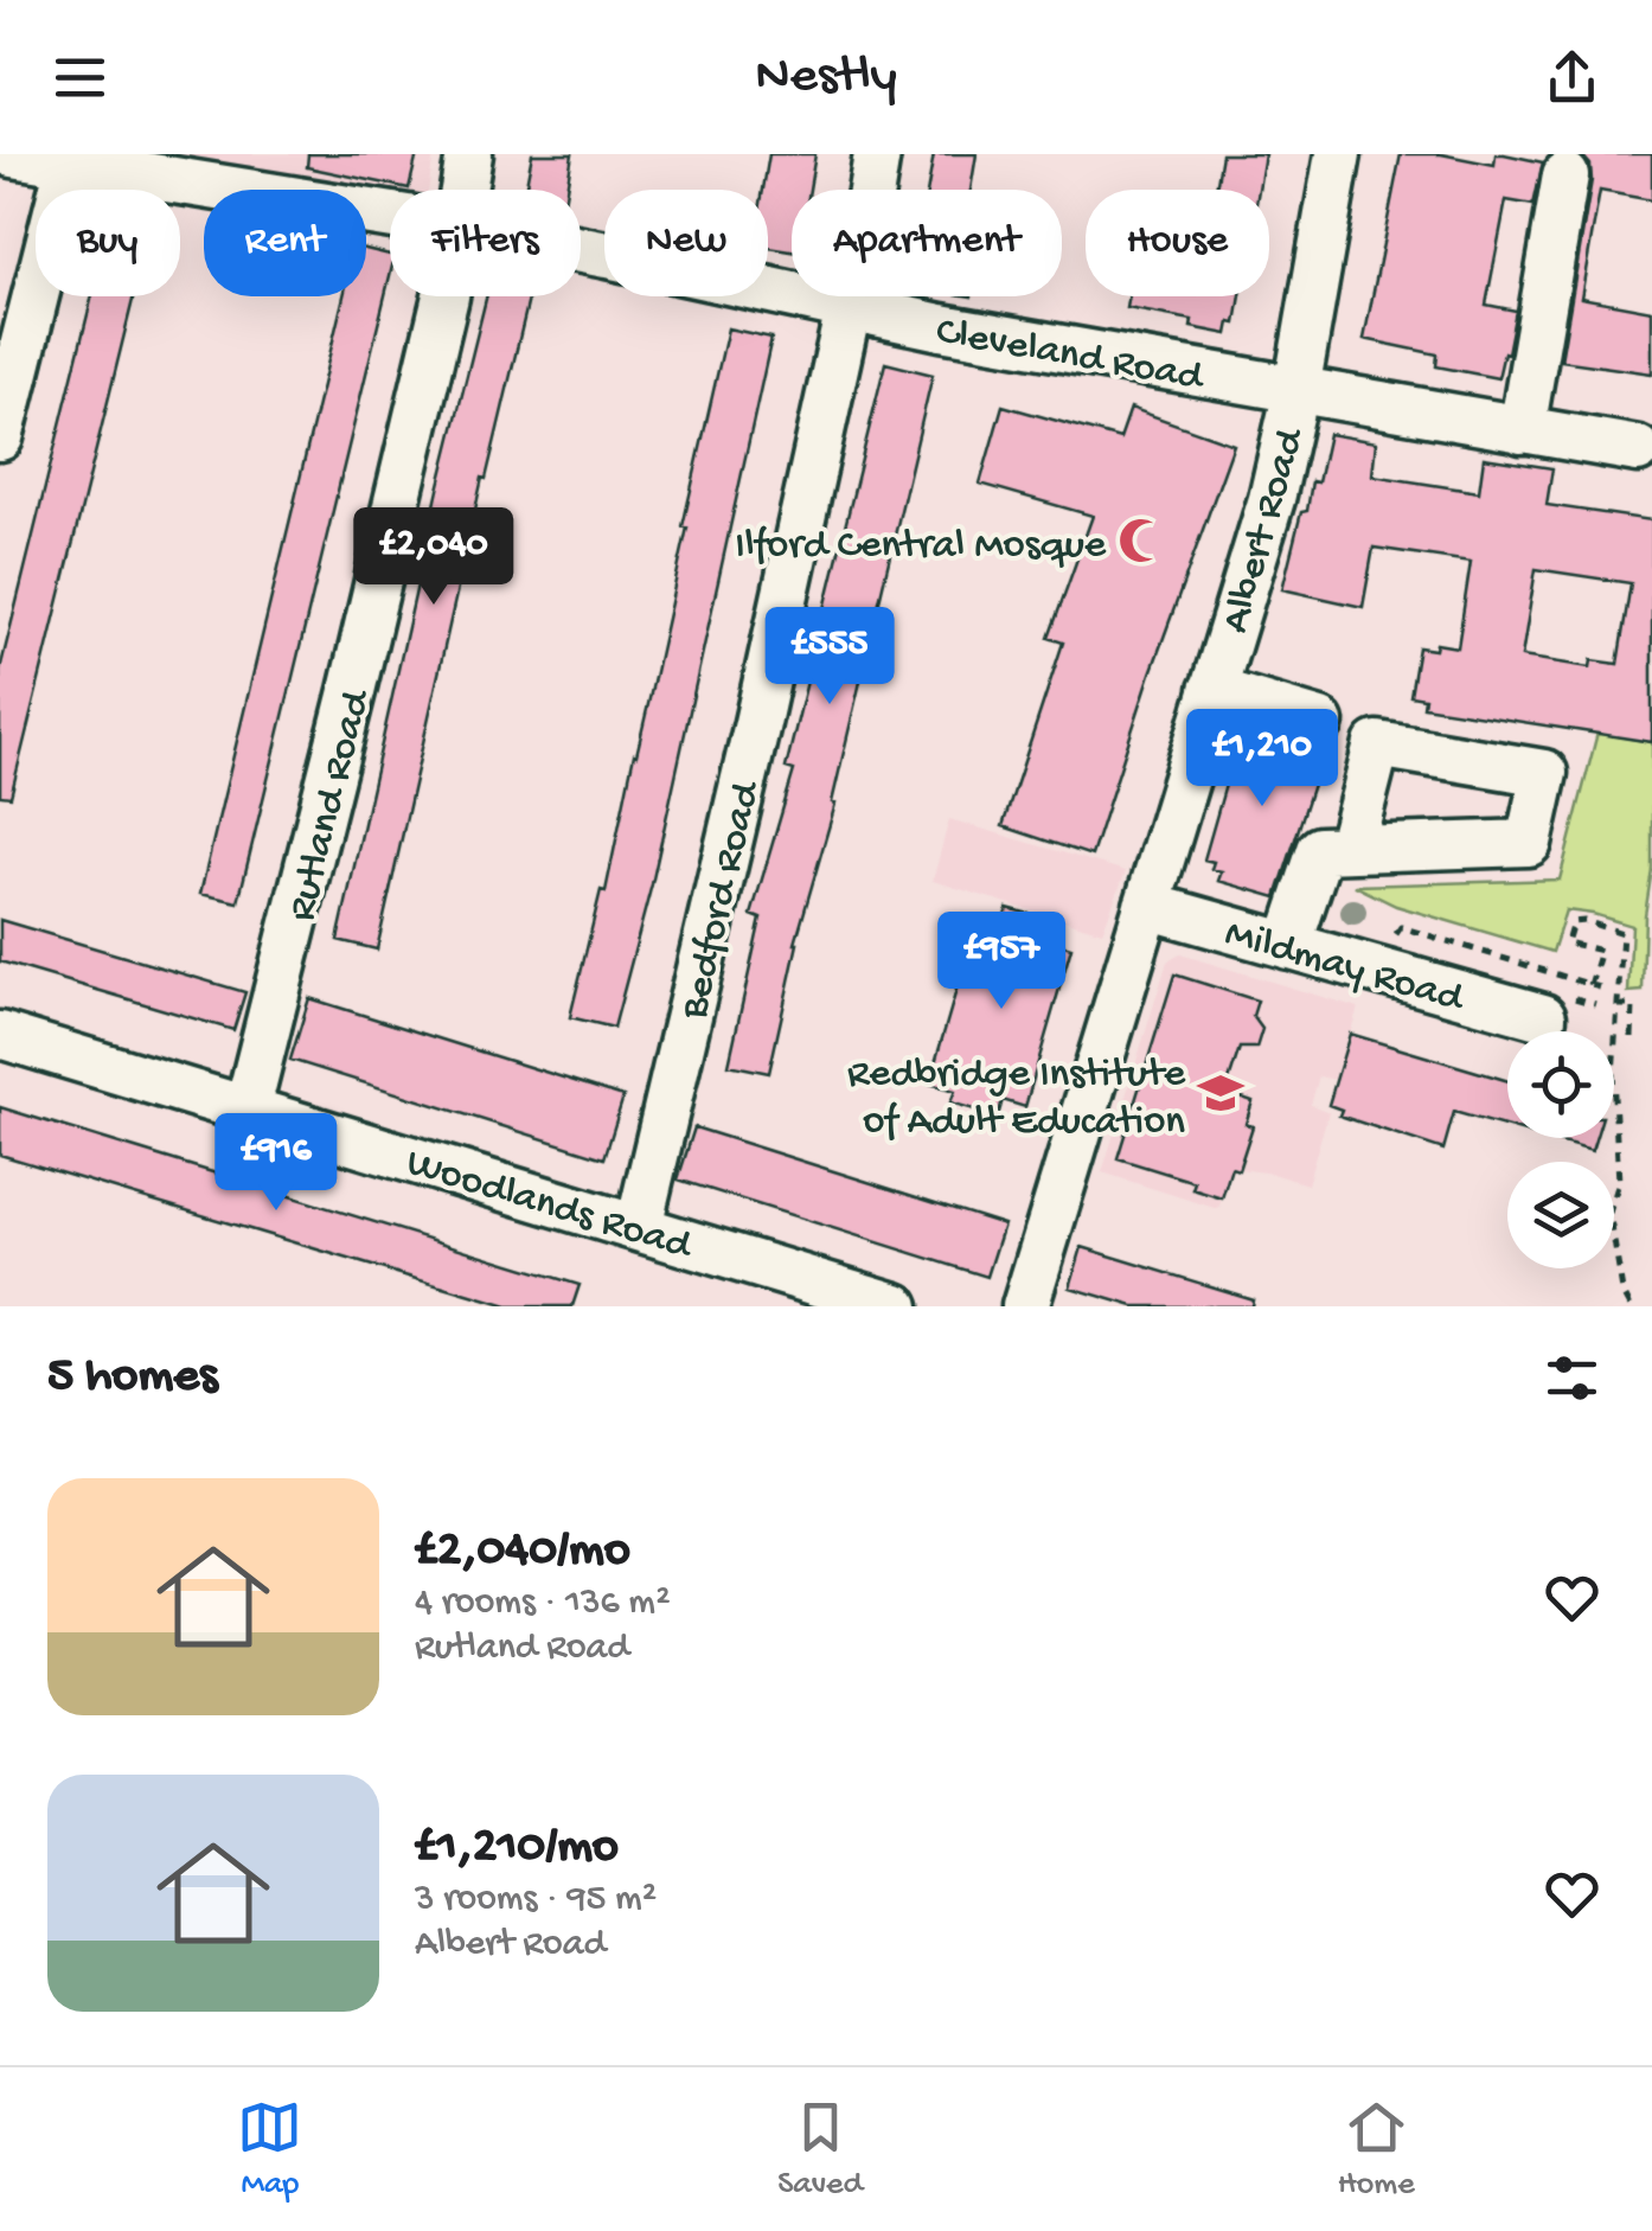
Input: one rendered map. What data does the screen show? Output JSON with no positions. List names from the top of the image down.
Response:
{
  "streets": {
    "street": [
      "Cleveland Road",
      "Albert Road",
      "Rutland Road",
      "Bedford Road",
      "Mildmay Road",
      "Woodlands Road"
    ]
  },
  "crossings": [
    ["Cleveland Road", "Albert Road"],
    ["Cleveland Road", "Bedford Road"],
    ["Albert Road", "Mildmay Road"],
    ["Rutland Road", "Woodlands Road"],
    ["Bedford Road", "Woodlands Road"]
  ],
  "places": {
    "mosque": ["Ilford Central Mosque"],
    "school or university": ["Redbridge Institute of Adult Education"]
  },
  "page": {
    "header": "Nestly",
    "chip": [
      "Buy",
      "Rent",
      "Filters",
      "New",
      "Apartment",
      "House"
    ],
    "price": [
      "£2,040",
      "£555",
      "£1,210",
      "£957",
      "£916"
    ],
    "heading": "5 homes",
    "list": [
      {
        "name": "£2,040/mo",
        "note": "4 rooms · 136 m² · Rutland Road"
      },
      {
        "name": "£1,210/mo",
        "note": "3 rooms · 95 m² · Albert Road"
      }
    ],
    "tabs": ["Map", "Saved", "Home"]
  }
}
